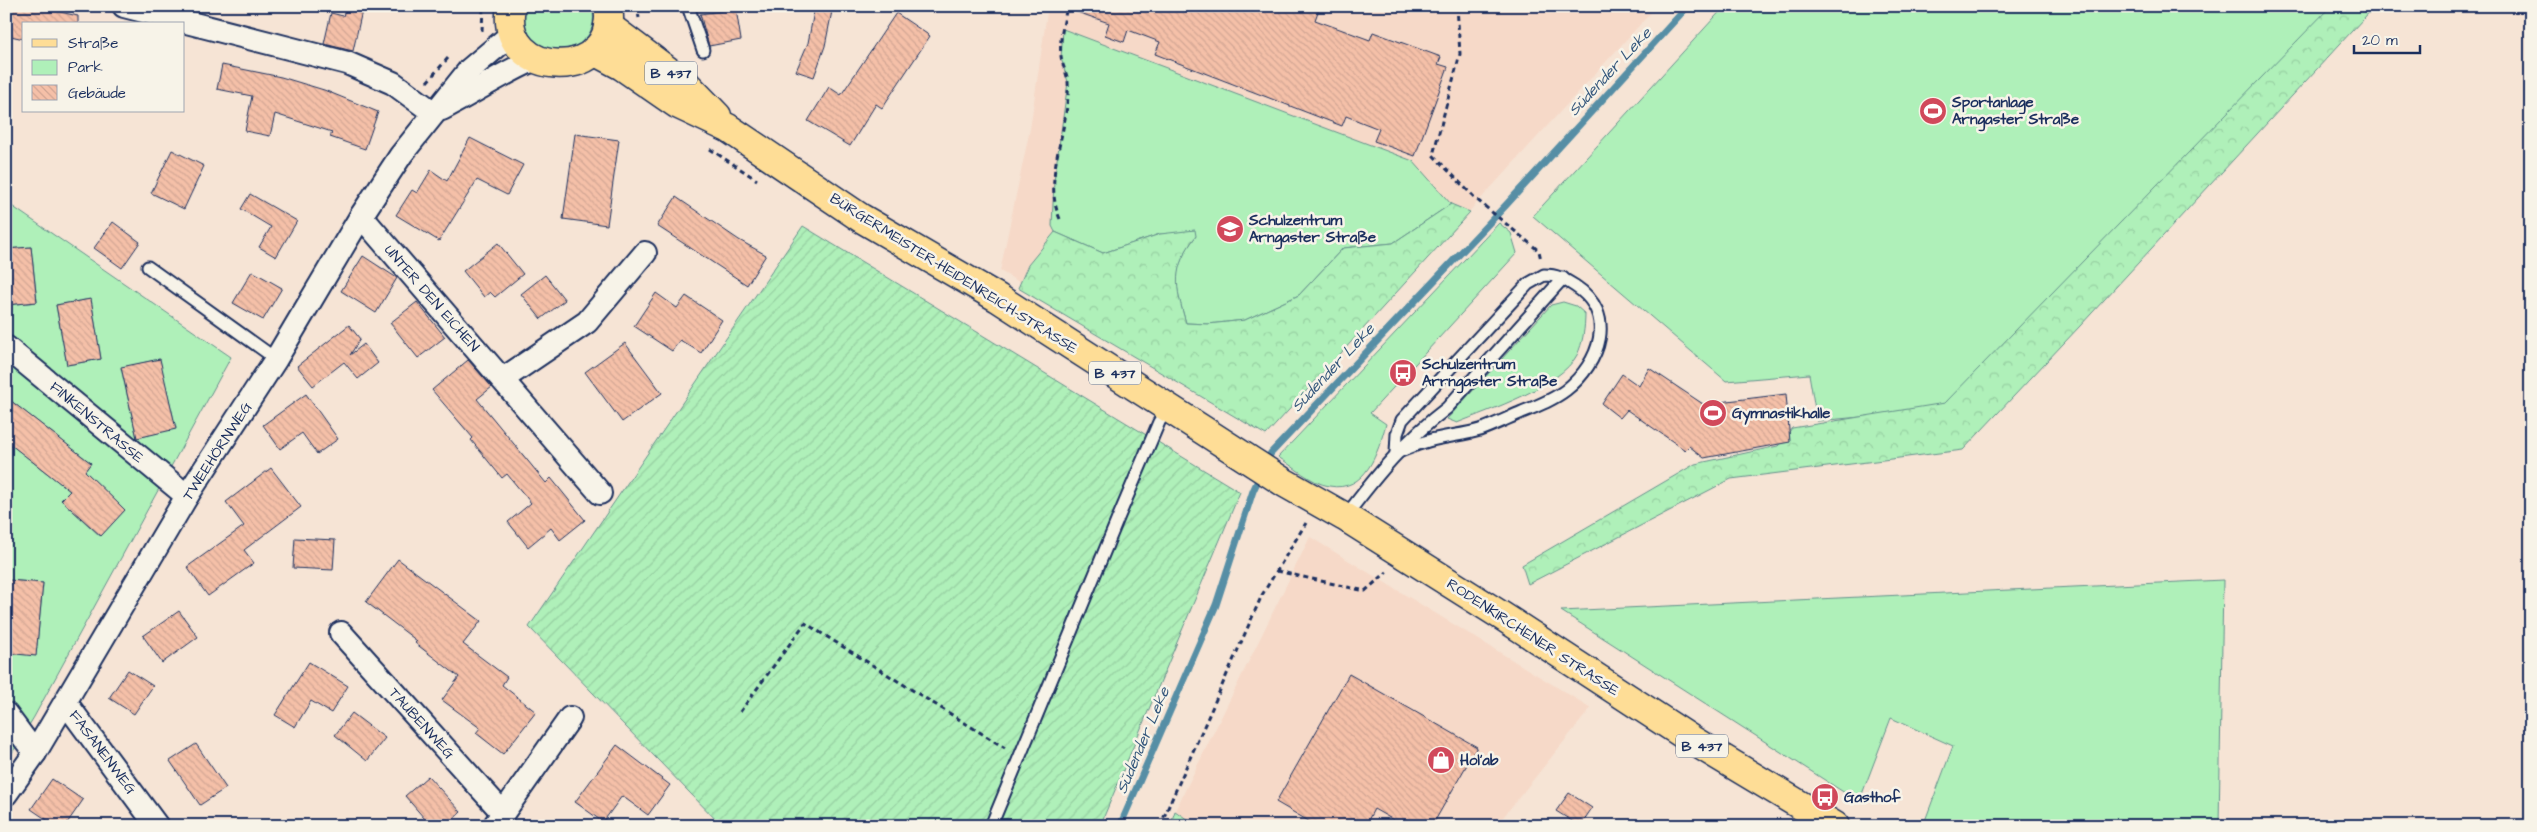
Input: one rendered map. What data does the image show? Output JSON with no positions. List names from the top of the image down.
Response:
{
  "streets": {
    "main road": ["B 437", "BÜRGERMEISTER-HEIDENREICH-STRASSE", "RODENKIRCHENER STRASSE"],
    "street": [
      "UNTER DEN EICHEN",
      "FINKENSTRASSE",
      "TWEEHÖRNWEG",
      "TAUBENWEG",
      "FASANENWEG"
    ]
  },
  "crossings": [
    ["BÜRGERMEISTER-HEIDENREICH-STRASSE", "RODENKIRCHENER STRASSE"],
    ["UNTER DEN EICHEN", "TWEEHÖRNWEG"],
    ["FINKENSTRASSE", "TWEEHÖRNWEG"],
    ["TWEEHÖRNWEG", "FASANENWEG"]
  ],
  "water": ["Südender Leke"],
  "places": {
    "sports": ["Sportanlage Arngaster Straße", "Gymnastikhalle"],
    "school or university": ["Schulzentrum Arngaster Straße"],
    "bus stop": ["Schulzentrum Arrngaster Straße", "Gasthof"],
    "shop": ["Hol'ab"]
  },
  "legend": ["Straße", "Park", "Gebäude"],
  "scale_bar": "20 m"
}
